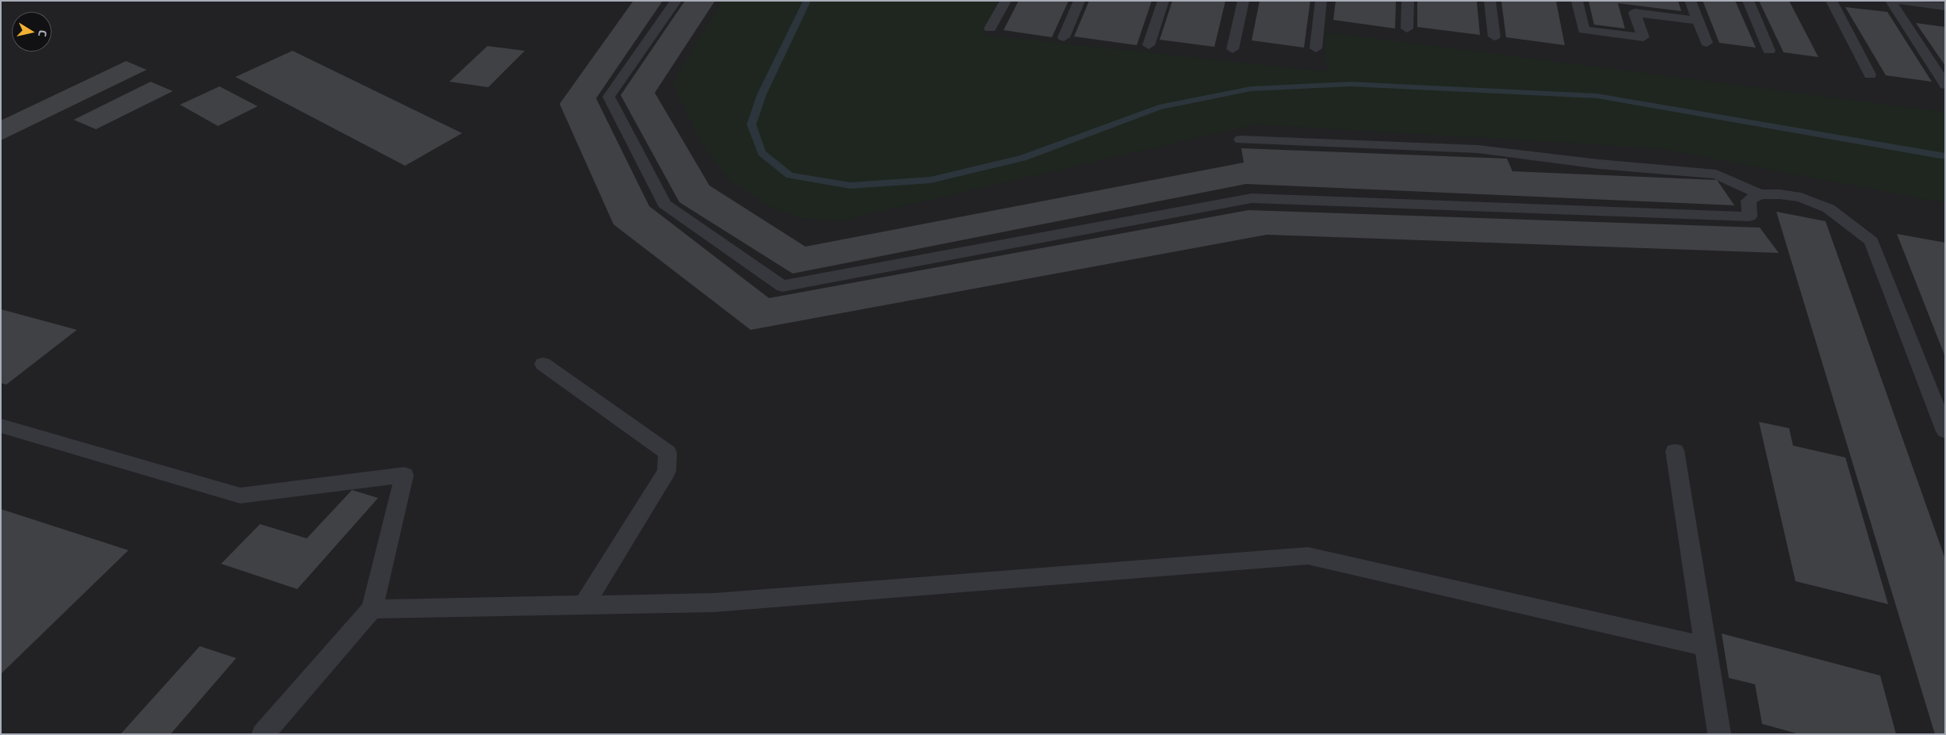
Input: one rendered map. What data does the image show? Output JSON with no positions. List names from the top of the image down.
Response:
{
  "north": "right"
}
